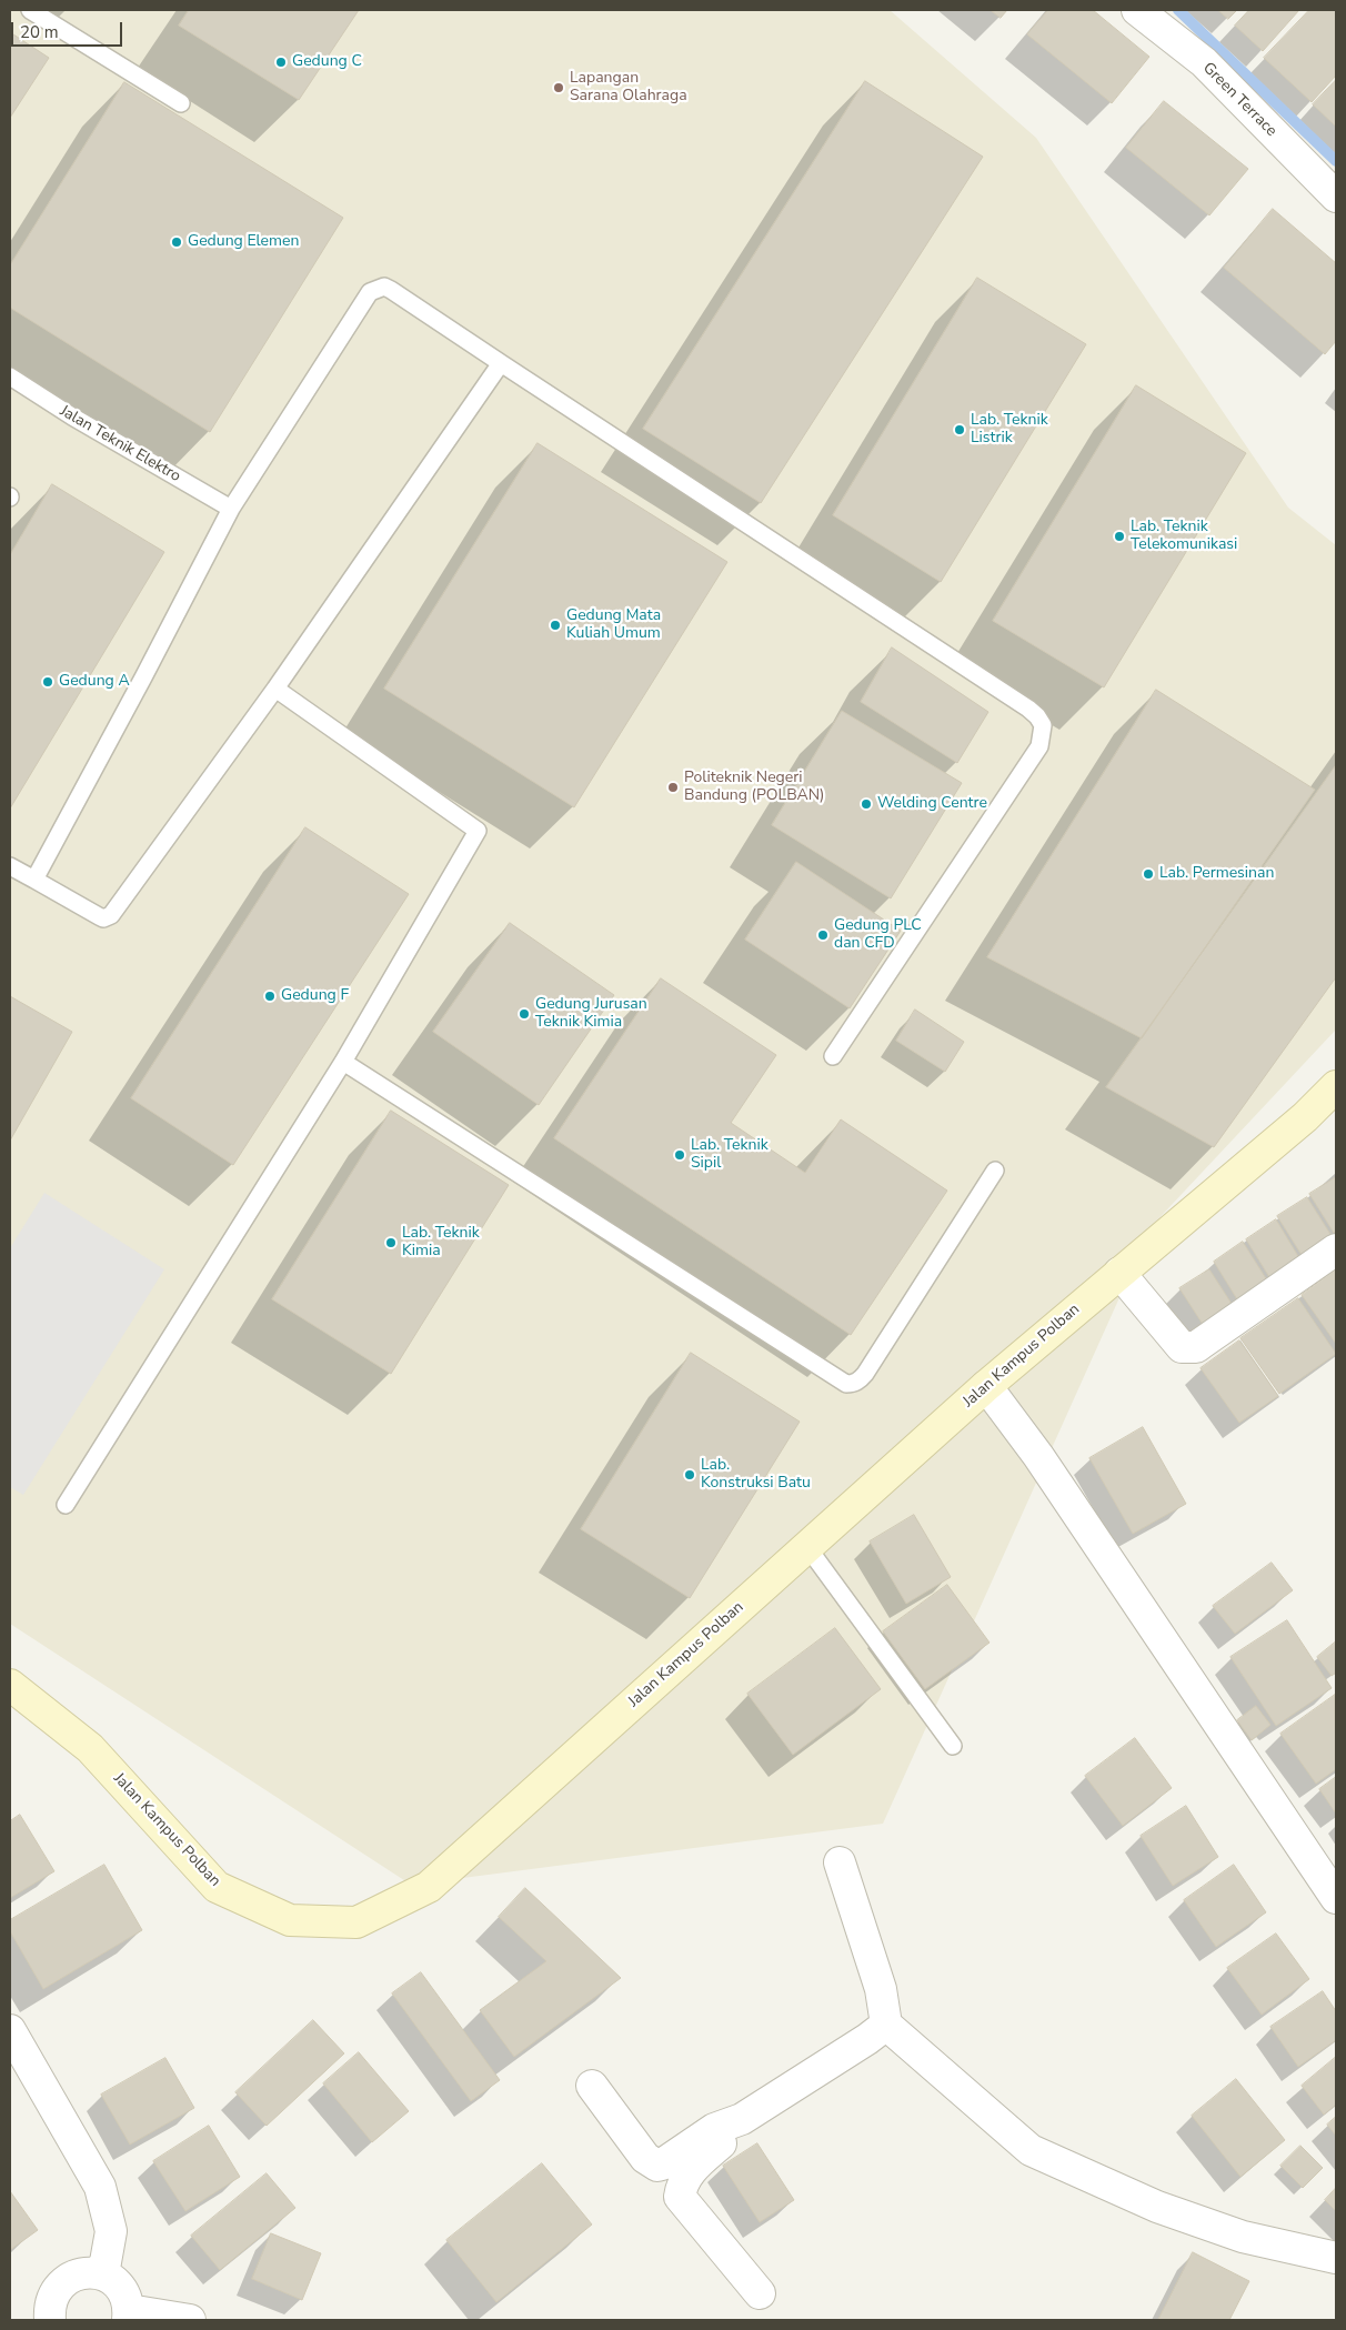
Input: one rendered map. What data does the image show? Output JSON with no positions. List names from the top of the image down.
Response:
{
  "streets": {
    "street": ["Green Terrace", "Jalan Kampus Polban"],
    "lane": ["Jalan Teknik Elektro"]
  },
  "places": [
    "Gedung C",
    "Lapangan Sarana Olahraga",
    "Gedung Elemen",
    "Lab. Teknik Listrik",
    "Lab. Teknik Telekomunikasi",
    "Gedung Mata Kuliah Umum",
    "Gedung A",
    "Politeknik Negeri Bandung (POLBAN)",
    "Welding Centre",
    "Lab. Permesinan",
    "Gedung PLC dan CFD",
    "Gedung F",
    "Gedung Jurusan Teknik Kimia",
    "Lab. Teknik Sipil",
    "Lab. Teknik Kimia",
    "Lab. Konstruksi Batu"
  ],
  "scale_bar": "20 m"
}
